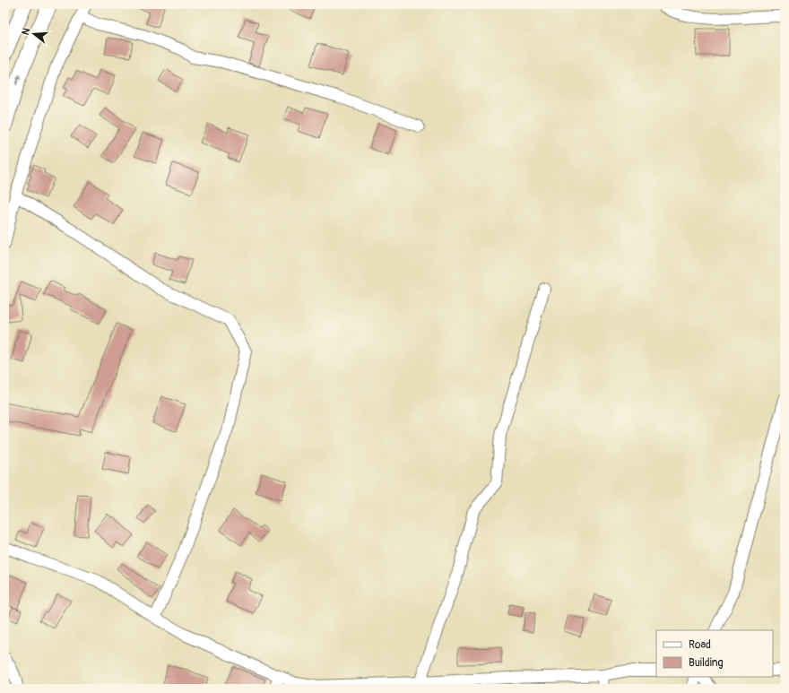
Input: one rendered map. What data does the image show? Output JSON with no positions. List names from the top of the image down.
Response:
{
  "legend": ["Road", "Building"],
  "north": "left"
}
